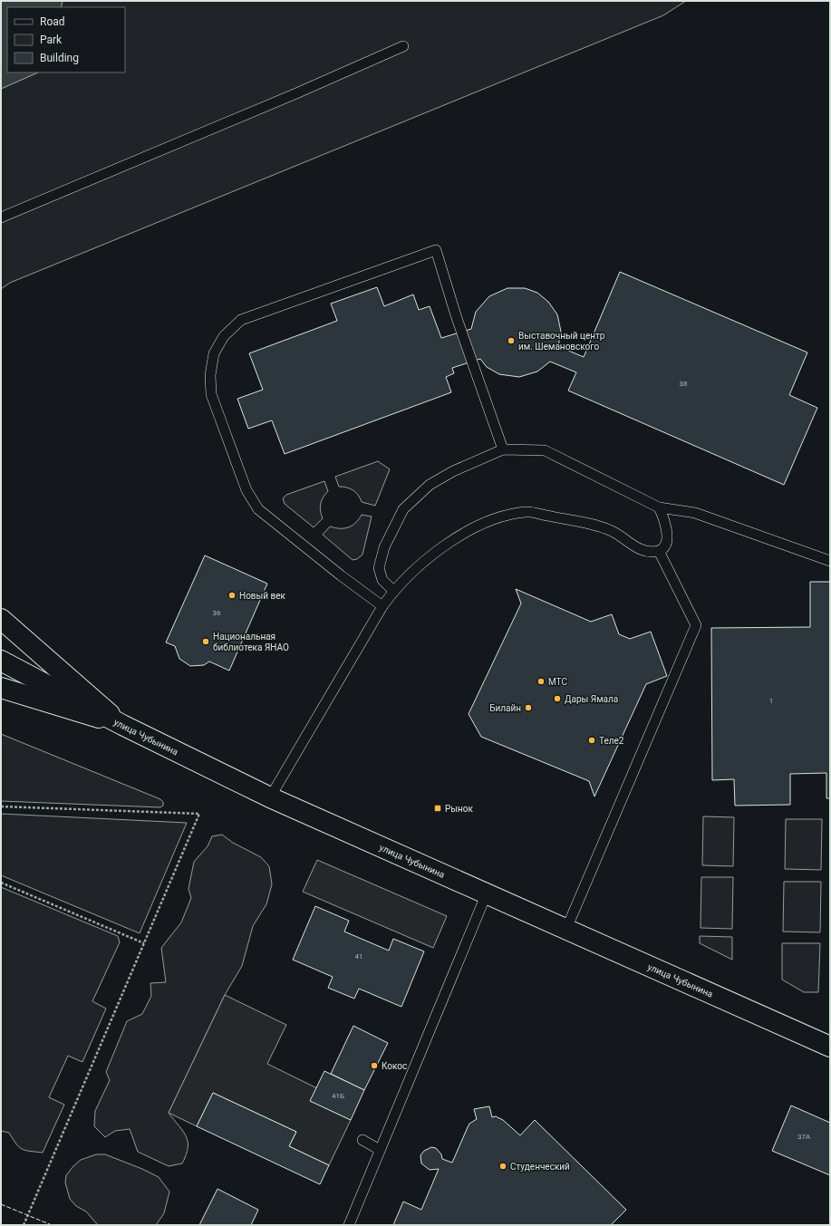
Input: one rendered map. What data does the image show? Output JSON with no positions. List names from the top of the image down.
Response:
{
  "streets": {
    "main road": ["улица Чубынина"]
  },
  "places": {
    "other": [
      "Выставочный центр им. Шемановского",
      "Новый век",
      "Национальная библиотека ЯНАО",
      "МТС",
      "Дары Ямала",
      "Билайн",
      "Теле2",
      "Кокос",
      "Студенческий"
    ],
    "transit": ["Рынок"]
  },
  "house_numbers": [
    "38",
    "36",
    "1",
    "41",
    "41Б",
    "37А"
  ],
  "legend": ["Road", "Park", "Building"]
}
